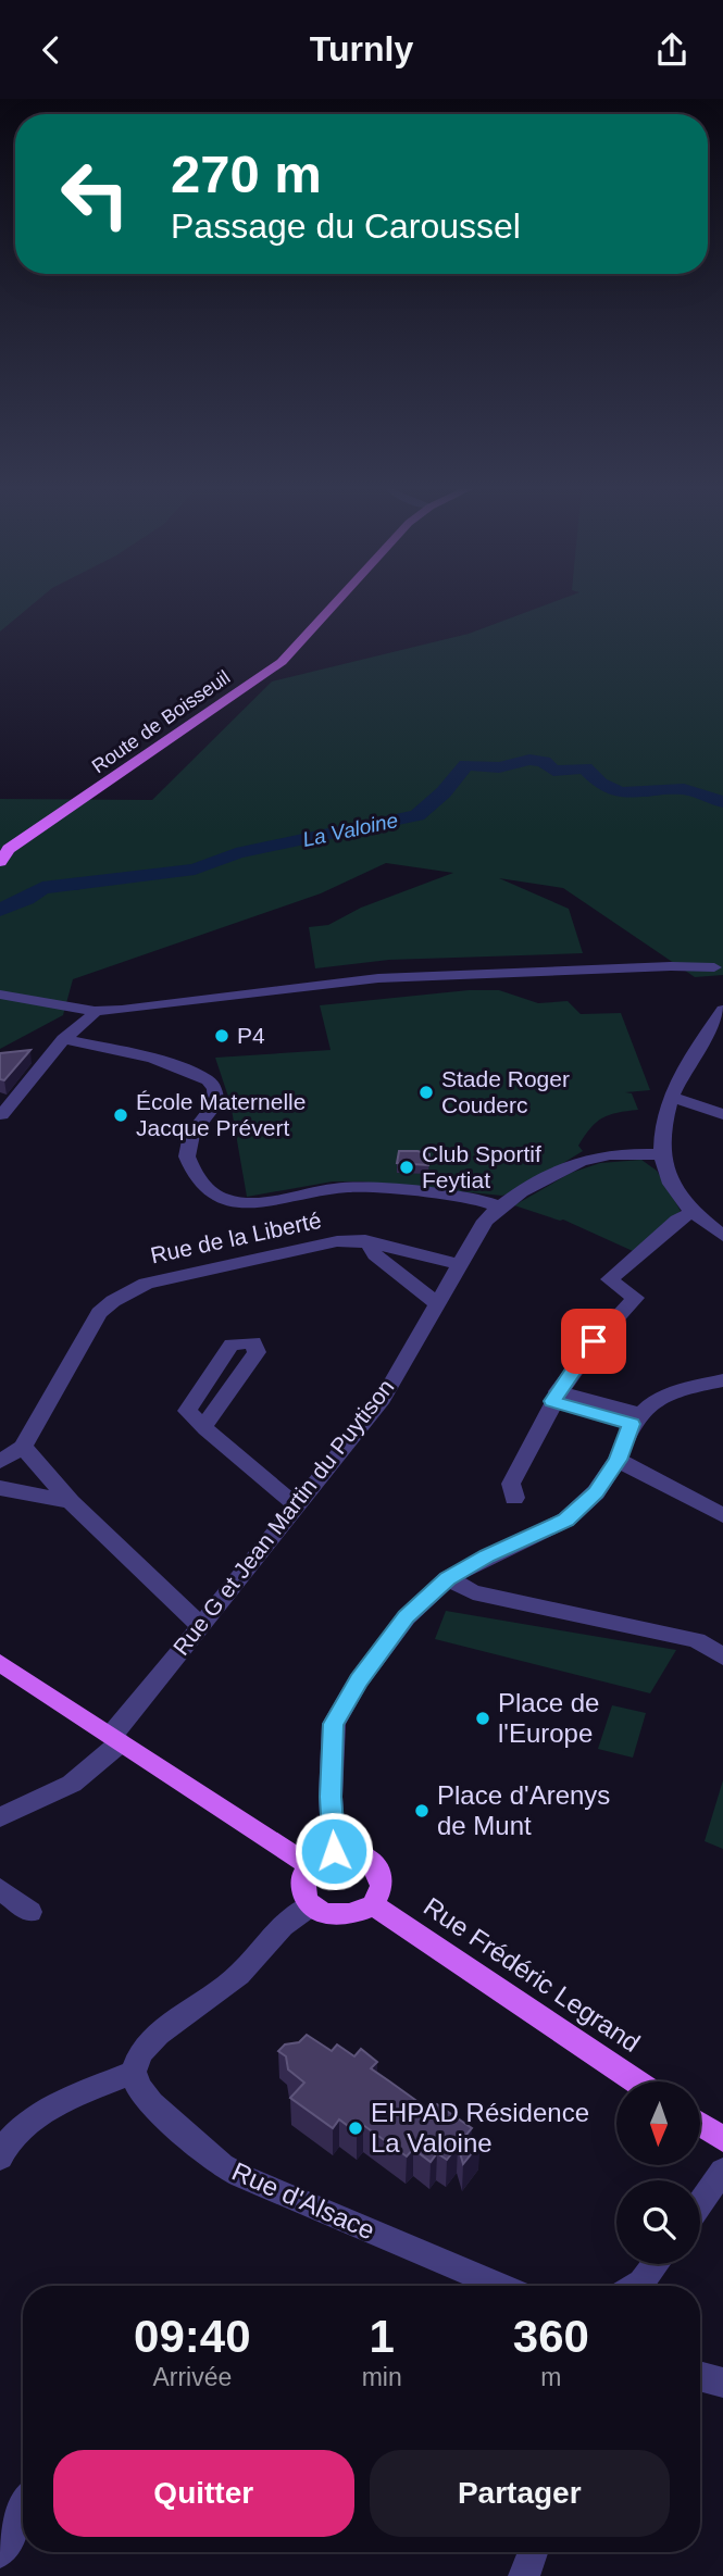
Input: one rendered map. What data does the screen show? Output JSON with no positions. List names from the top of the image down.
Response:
{
  "streets": {
    "main road": ["Route de Boisseuil", "Rue Frédéric Legrand"],
    "street": ["Rue de la Liberté", "Rue G et Jean Martin du Puytison", "Rue d'Alsace"]
  },
  "crossings": [
    ["Rue de la Liberté", "Rue G et Jean Martin du Puytison"]
  ],
  "water": ["La Valoine"],
  "places": [
    "P4",
    "Stade Roger Couderc",
    "École Maternelle Jacque Prévert",
    "Club Sportif Feytiat",
    "Place de l'Europe",
    "Place d'Arenys de Munt",
    "EHPAD Résidence La Valoine"
  ],
  "north": "bottom",
  "page": {
    "header": "Turnly",
    "turn": ["270 m", "Passage du Caroussel"],
    "eta": [
      "09:40",
      "Arrivée",
      "1",
      "min",
      "360",
      "m"
    ],
    "buttons": ["Quitter", "Partager"]
  }
}
